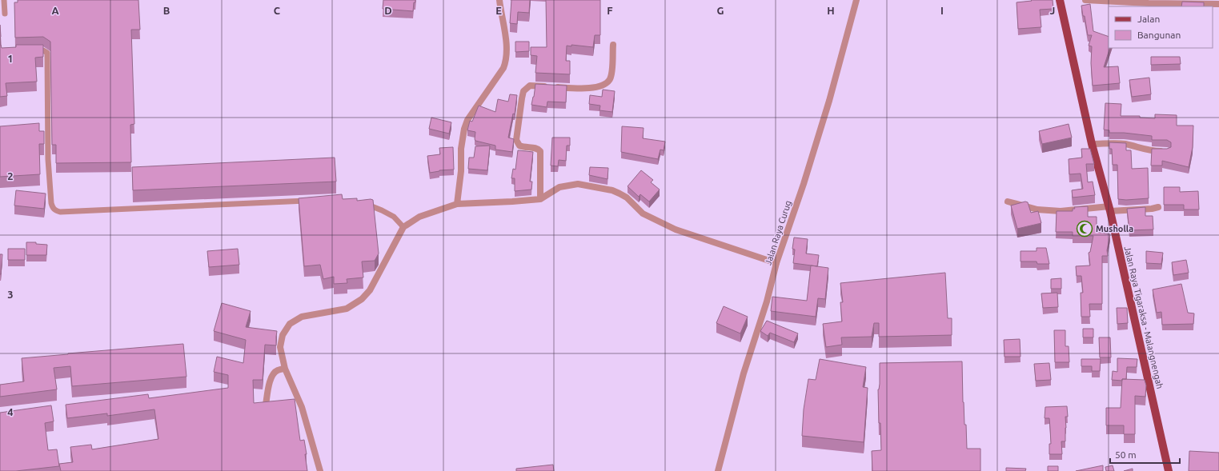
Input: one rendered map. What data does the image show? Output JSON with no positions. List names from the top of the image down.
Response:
{
  "streets": {
    "main road": ["Jalan Raya Tigaraksa - Malangnengah"],
    "street": ["Jalan Raya Curug"]
  },
  "places": {
    "mosque": ["Musholla"]
  },
  "legend": ["Jalan", "Bangunan"],
  "scale_bar": "50 m",
  "grid": {
    "columns": [
      "A",
      "B",
      "C",
      "D",
      "E",
      "F",
      "G",
      "H",
      "I",
      "J"
    ],
    "rows": [
      "1",
      "2",
      "3",
      "4"
    ]
  }
}
